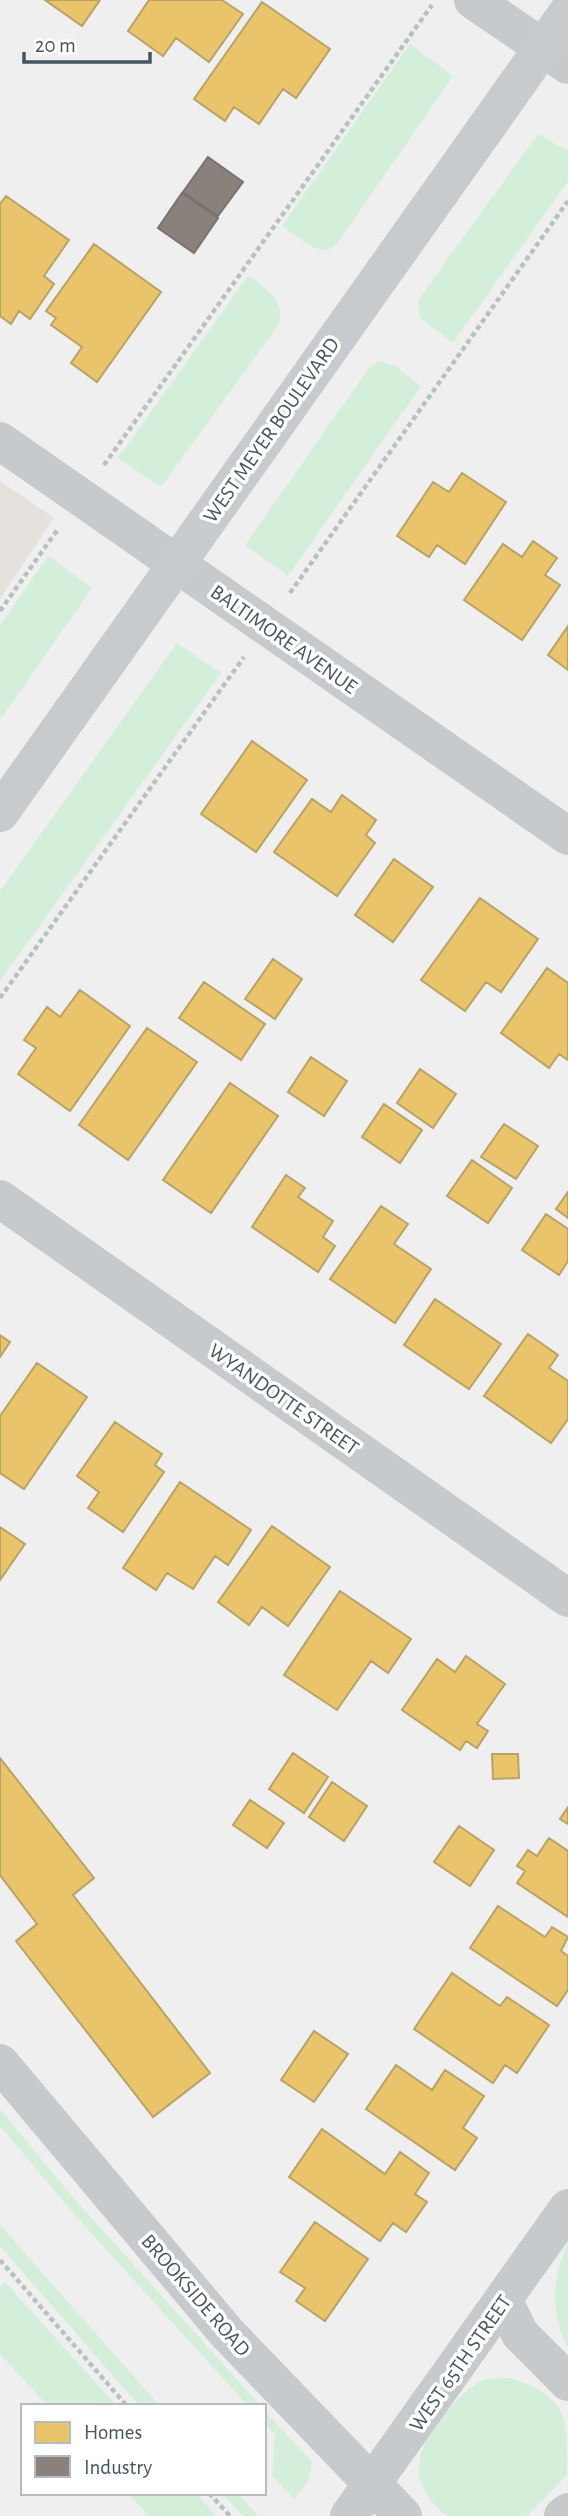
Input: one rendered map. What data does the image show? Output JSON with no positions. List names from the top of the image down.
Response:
{
  "streets": {
    "main road": ["WEST MEYER BOULEVARD"],
    "street": [
      "BALTIMORE AVENUE",
      "WYANDOTTE STREET",
      "BROOKSIDE ROAD",
      "WEST 65TH STREET"
    ]
  },
  "crossings": [
    ["WEST MEYER BOULEVARD", "BALTIMORE AVENUE"],
    ["BROOKSIDE ROAD", "WEST 65TH STREET"]
  ],
  "legend": ["Homes", "Industry"],
  "scale_bar": "20 m"
}
